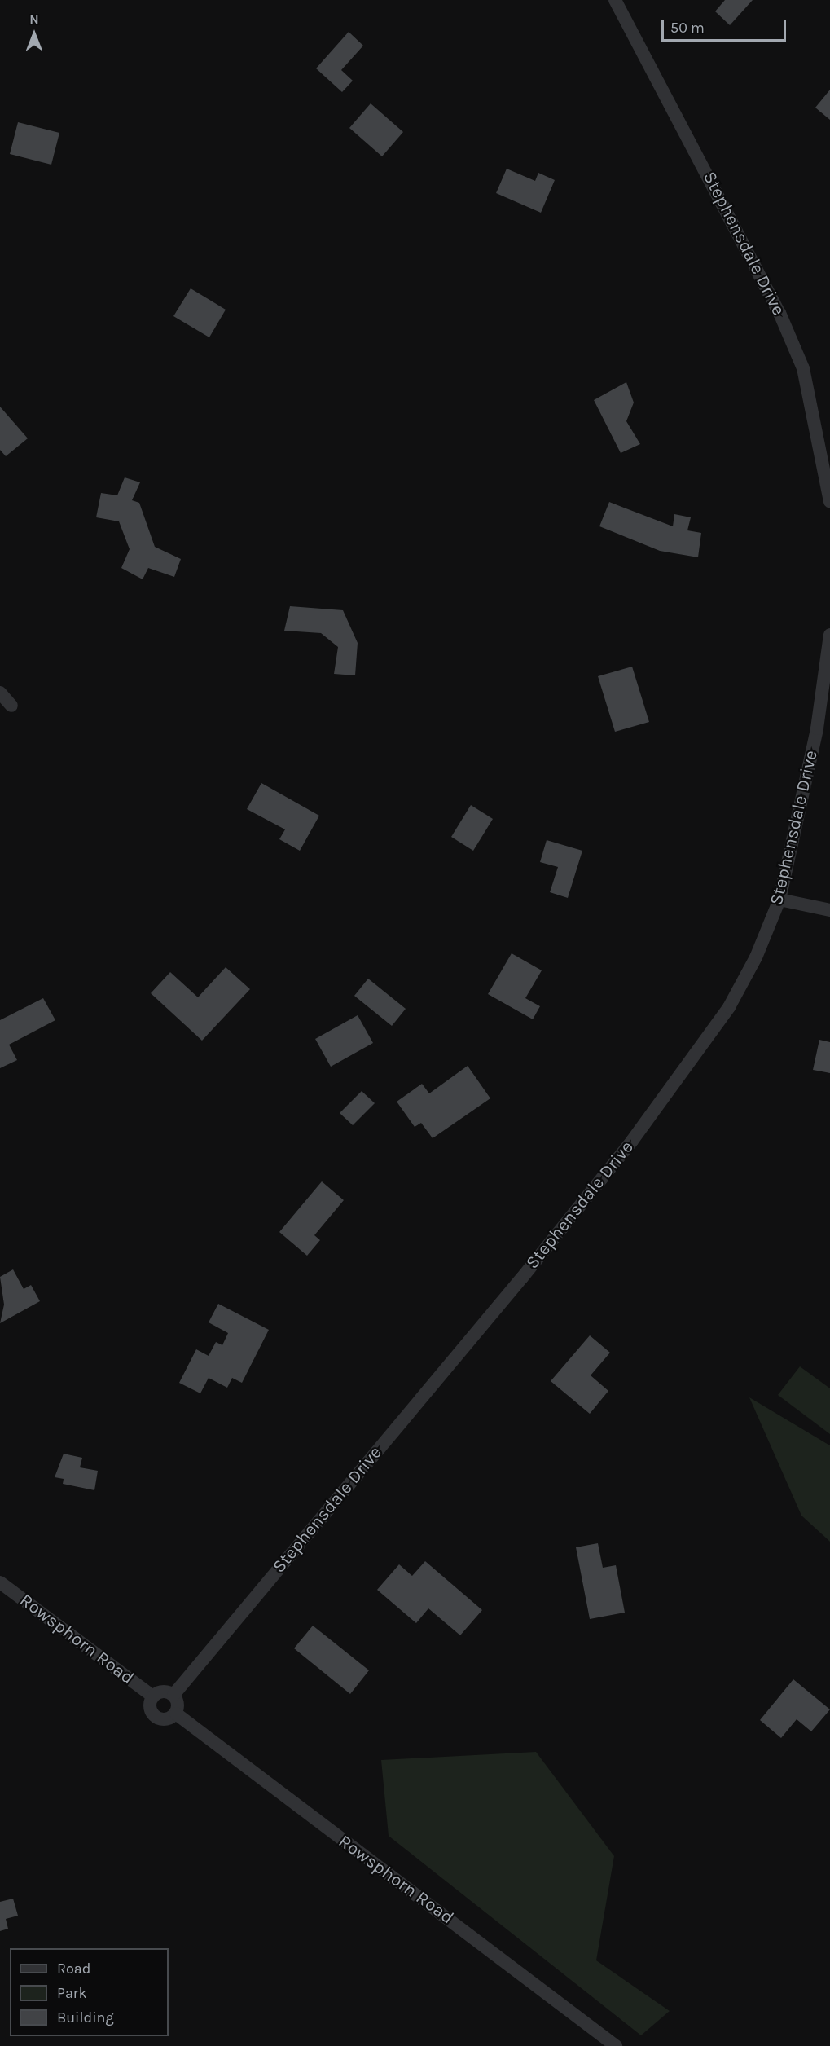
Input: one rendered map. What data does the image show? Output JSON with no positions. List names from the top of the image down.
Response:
{
  "streets": {
    "street": ["Stephensdale Drive", "Rowsphorn Road"]
  },
  "crossings": [
    ["Stephensdale Drive", "Rowsphorn Road"]
  ],
  "legend": ["Road", "Park", "Building"],
  "scale_bar": "50 m",
  "north": "top"
}
